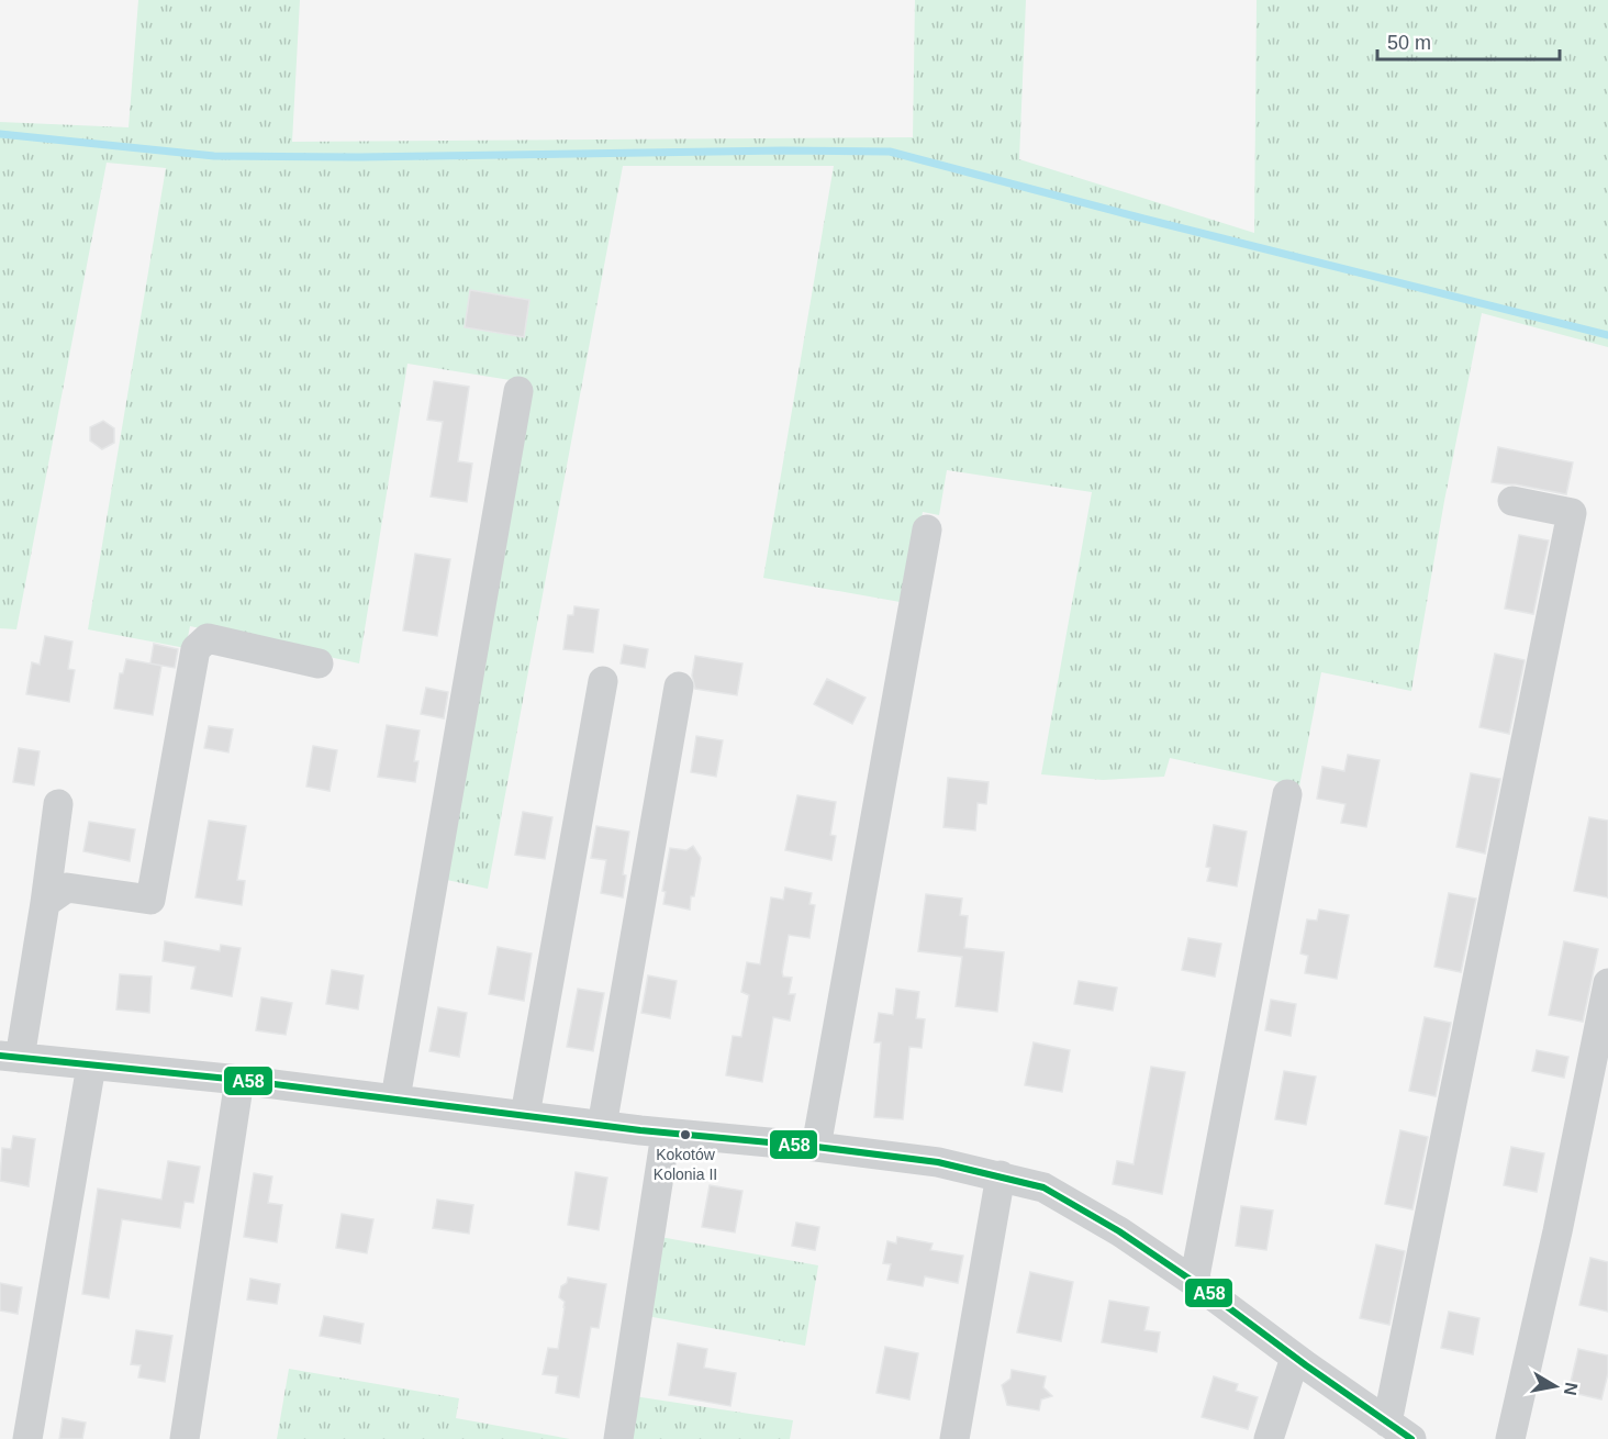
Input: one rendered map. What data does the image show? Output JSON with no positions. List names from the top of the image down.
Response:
{
  "places": ["Kokotów Kolonia II"],
  "lines": ["transit line A58"],
  "scale_bar": "50 m",
  "north": "right"
}
